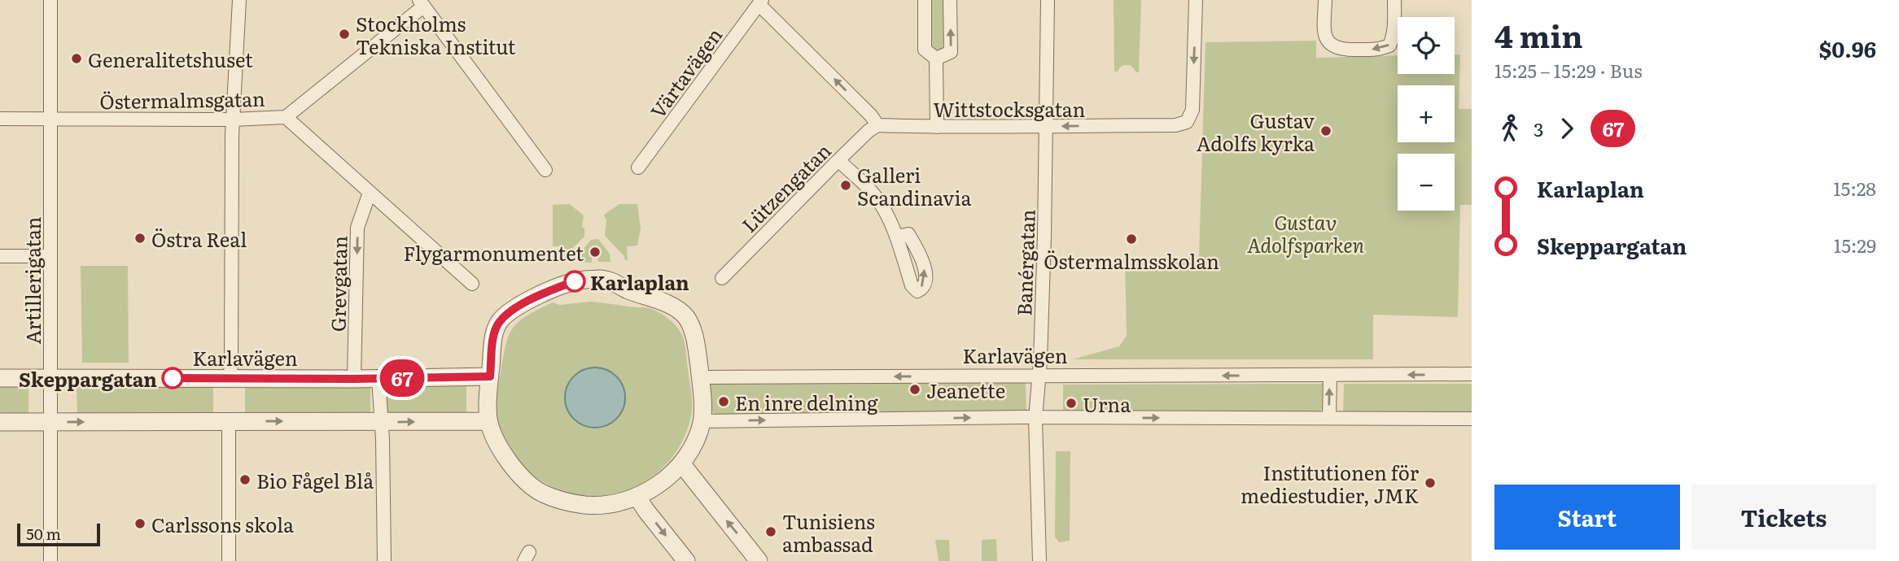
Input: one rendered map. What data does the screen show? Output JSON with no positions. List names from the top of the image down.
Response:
{
  "streets": {
    "street": [
      "Värtavägen",
      "Östermalmsgatan",
      "Wittstocksgatan",
      "Lützengatan",
      "Banérgatan",
      "Artillerigatan",
      "Grevgatan",
      "Karlavägen"
    ]
  },
  "crossings": [
    ["Östermalmsgatan", "Artillerigatan"],
    ["Östermalmsgatan", "Grevgatan"],
    ["Wittstocksgatan", "Lützengatan"],
    ["Wittstocksgatan", "Banérgatan"],
    ["Banérgatan", "Karlavägen"],
    ["Artillerigatan", "Karlavägen"],
    ["Grevgatan", "Karlavägen"]
  ],
  "one_way": ["Grevgatan"],
  "parks": ["Gustav Adolfsparken"],
  "places": [
    "Stockholms Tekniska Institut",
    "Generalitetshuset",
    "Gustav Adolfs kyrka",
    "Galleri Scandinavia",
    "Östra Real",
    "Östermalmsskolan",
    "Flygarmonumentet",
    "Karlaplan",
    "Skeppargatan",
    "Jeanette",
    "En inre delning",
    "Urna",
    "Bio Fågel Blå",
    "Institutionen för mediestudier, JMK",
    "Carlssons skola",
    "Tunisiens ambassad"
  ],
  "lines": ["bus line 67"],
  "scale_bar": "50 m",
  "page": {
    "on_map": "67",
    "heading": ["4 min", "15:25 – 15:29 · Bus", "$0.96"],
    "map_buttons": ["+", "−"],
    "legs": ["3", "67"],
    "list": [
      {
        "name": "Karlaplan",
        "value": "15:28"
      },
      {
        "name": "Skeppargatan",
        "value": "15:29"
      }
    ],
    "buttons": ["Start", "Tickets"],
    "scale": "50 m"
  }
}
